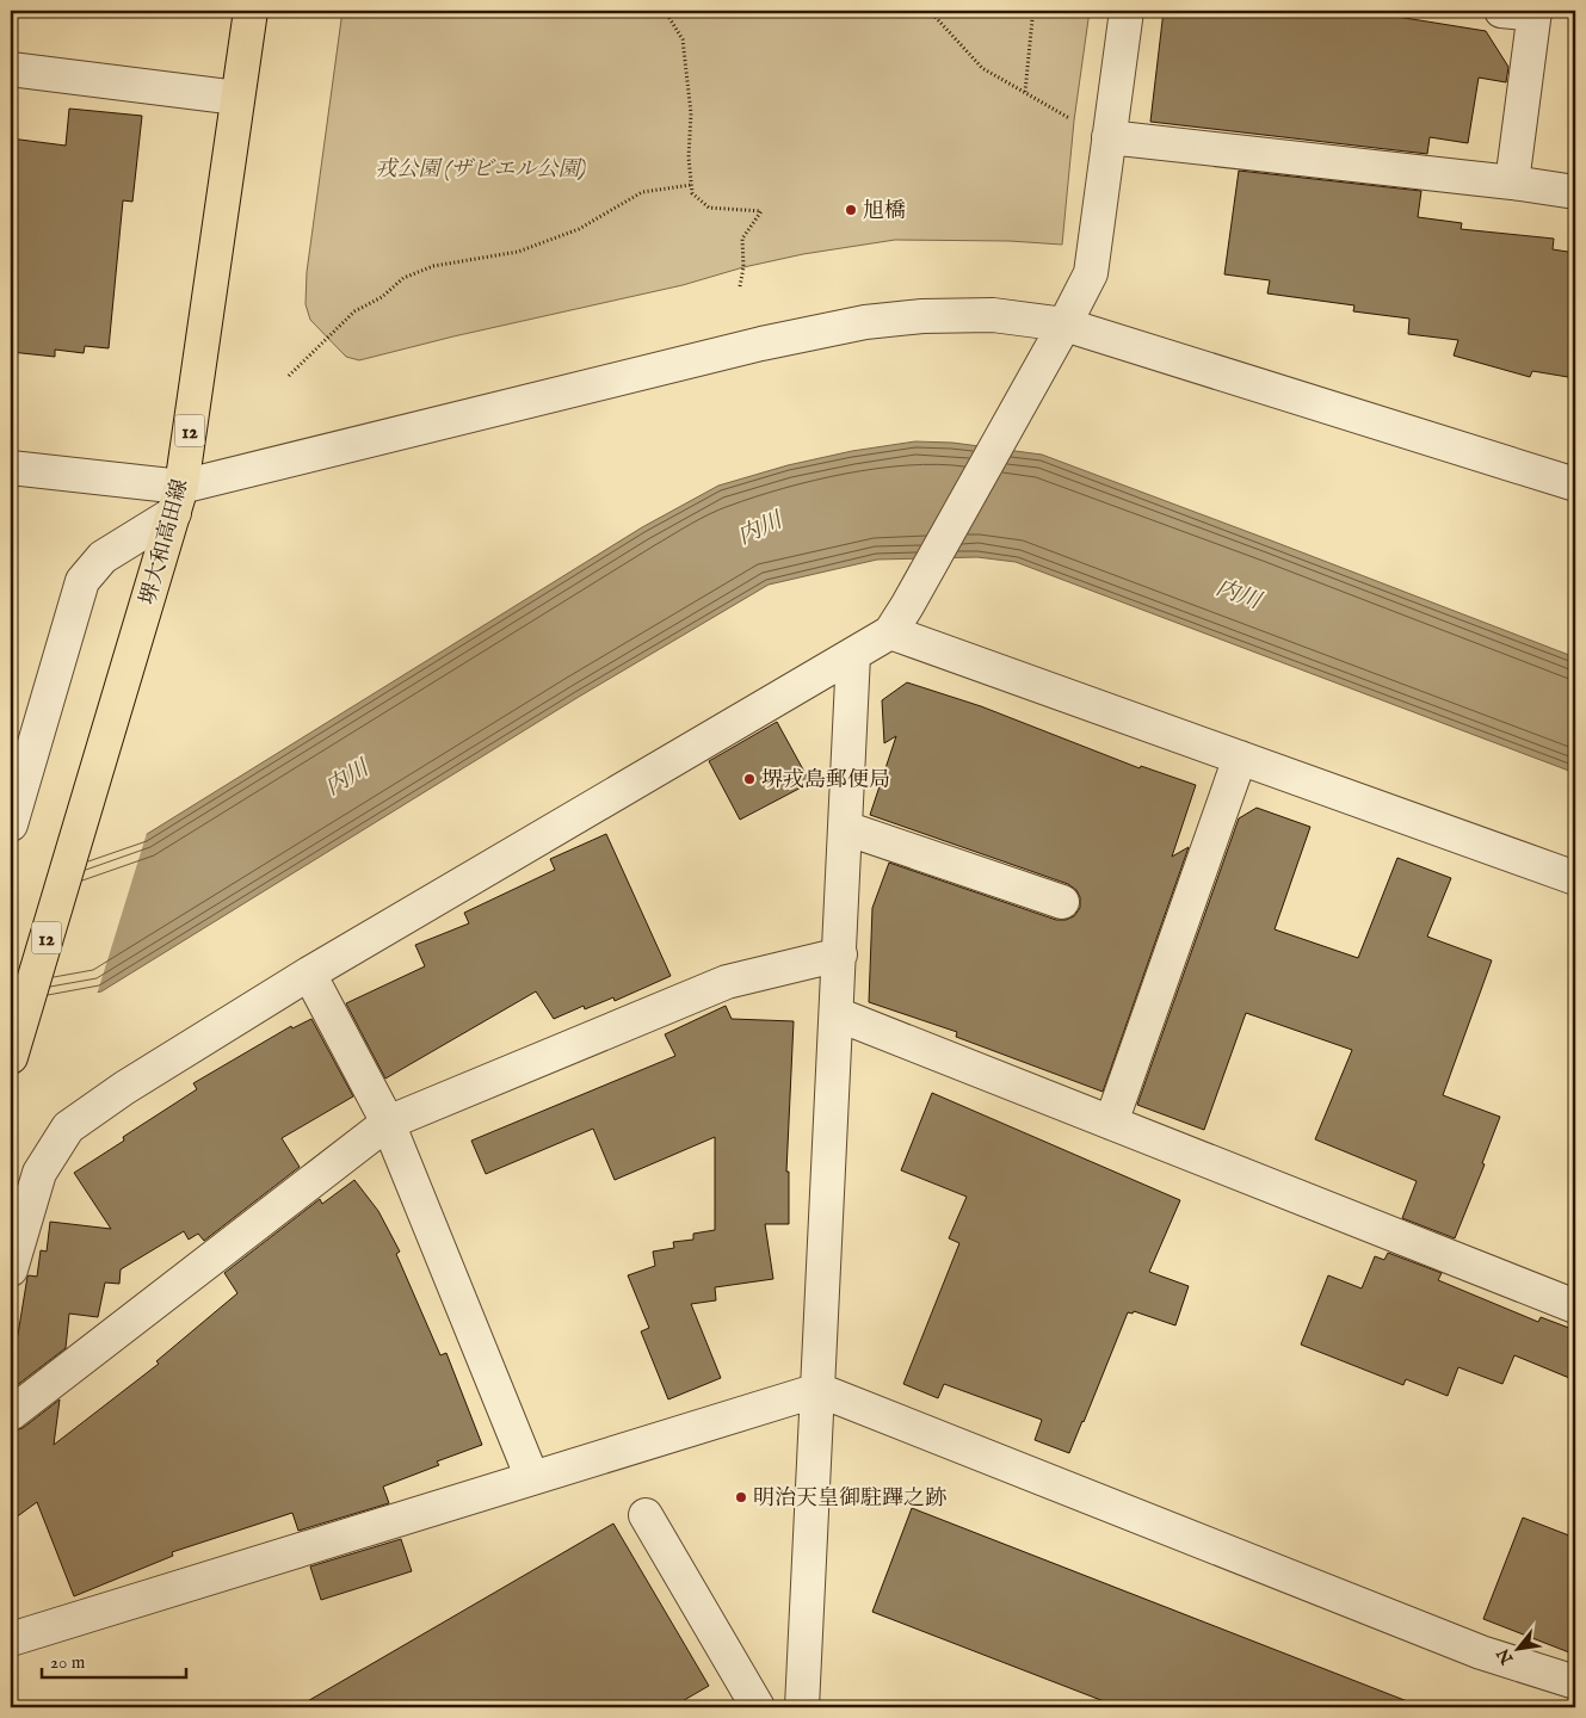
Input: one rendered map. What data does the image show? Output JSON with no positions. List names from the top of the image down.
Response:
{
  "streets": {
    "main road": ["12", "堺大和高田線"]
  },
  "water": ["内川"],
  "parks": ["戎公園 (ザビエル公園)"],
  "places": ["旭橋", "堺戎島郵便局", "明治天皇御駐蹕之跡"],
  "scale_bar": "20 m",
  "north": "bottom left"
}
